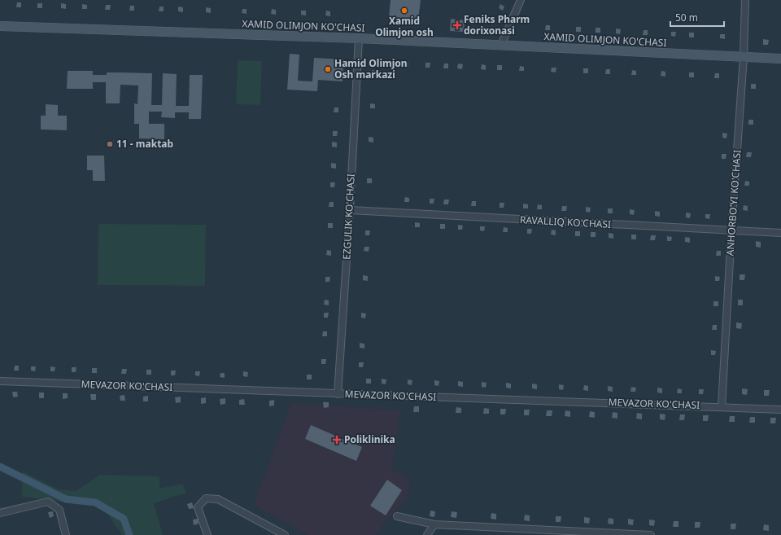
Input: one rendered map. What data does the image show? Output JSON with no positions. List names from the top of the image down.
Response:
{
  "streets": {
    "main road": ["XAMID OLIMJON KO'CHASI"],
    "street": [
      "ANHORBO'YI KO'CHASI",
      "EZGULIK KO'CHASI",
      "RAVALLIQ KO'CHASI",
      "MEVAZOR KO'CHASI"
    ]
  },
  "crossings": [
    ["XAMID OLIMJON KO'CHASI", "ANHORBO'YI KO'CHASI"],
    ["XAMID OLIMJON KO'CHASI", "EZGULIK KO'CHASI"],
    ["ANHORBO'YI KO'CHASI", "RAVALLIQ KO'CHASI"],
    ["ANHORBO'YI KO'CHASI", "MEVAZOR KO'CHASI"],
    ["EZGULIK KO'CHASI", "RAVALLIQ KO'CHASI"],
    ["EZGULIK KO'CHASI", "MEVAZOR KO'CHASI"]
  ],
  "places": {
    "other": ["Xamid Olimjon osh", "Hamid Olimjon Osh markazi", "11 - maktab"],
    "health": ["Feniks Pharm dorixonasi", "Poliklinika"]
  },
  "scale_bar": "50 m"
}
